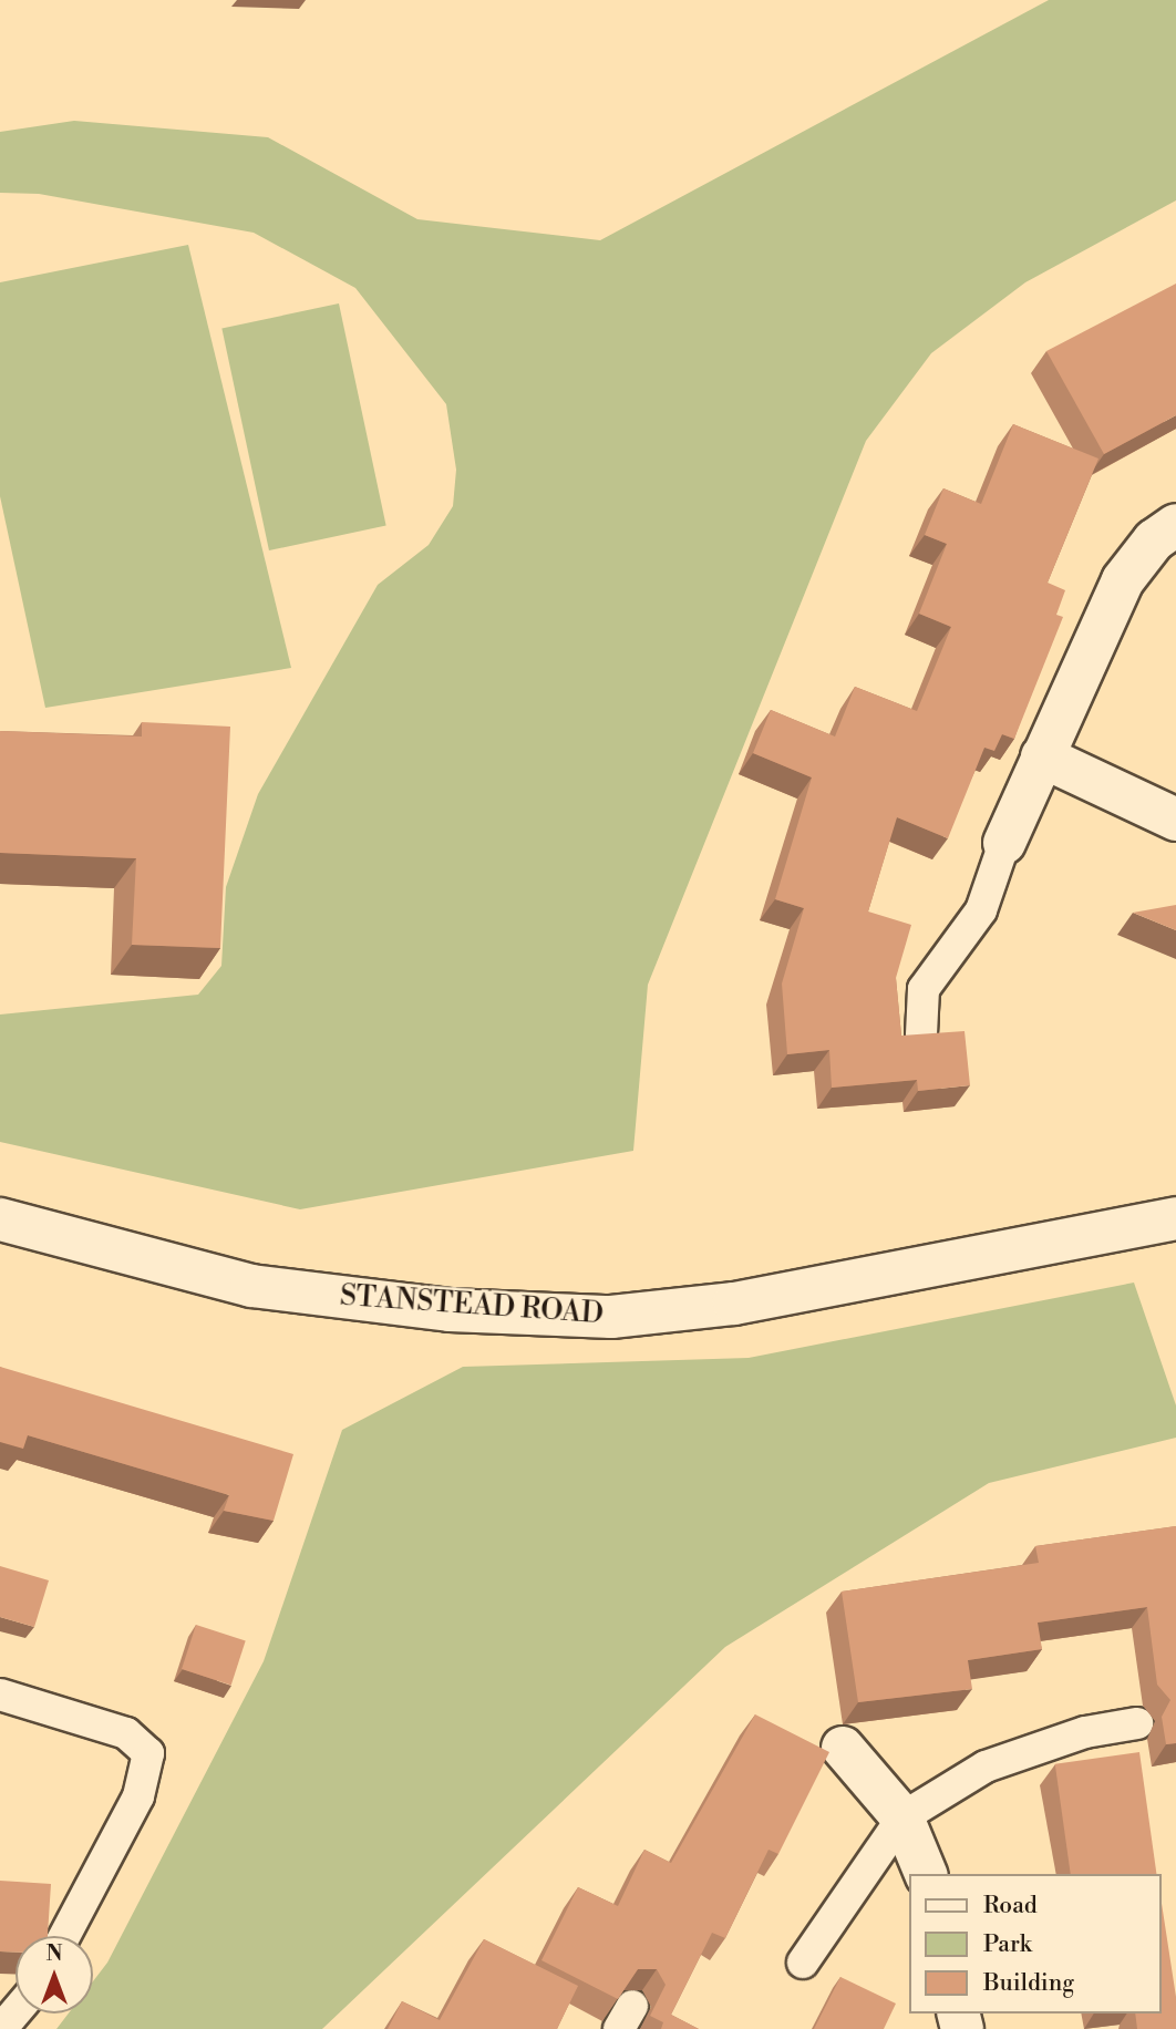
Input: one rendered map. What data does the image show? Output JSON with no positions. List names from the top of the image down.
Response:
{
  "streets": {
    "main road": ["STANSTEAD ROAD"]
  },
  "legend": ["Road", "Park", "Building"],
  "north": "top"
}
